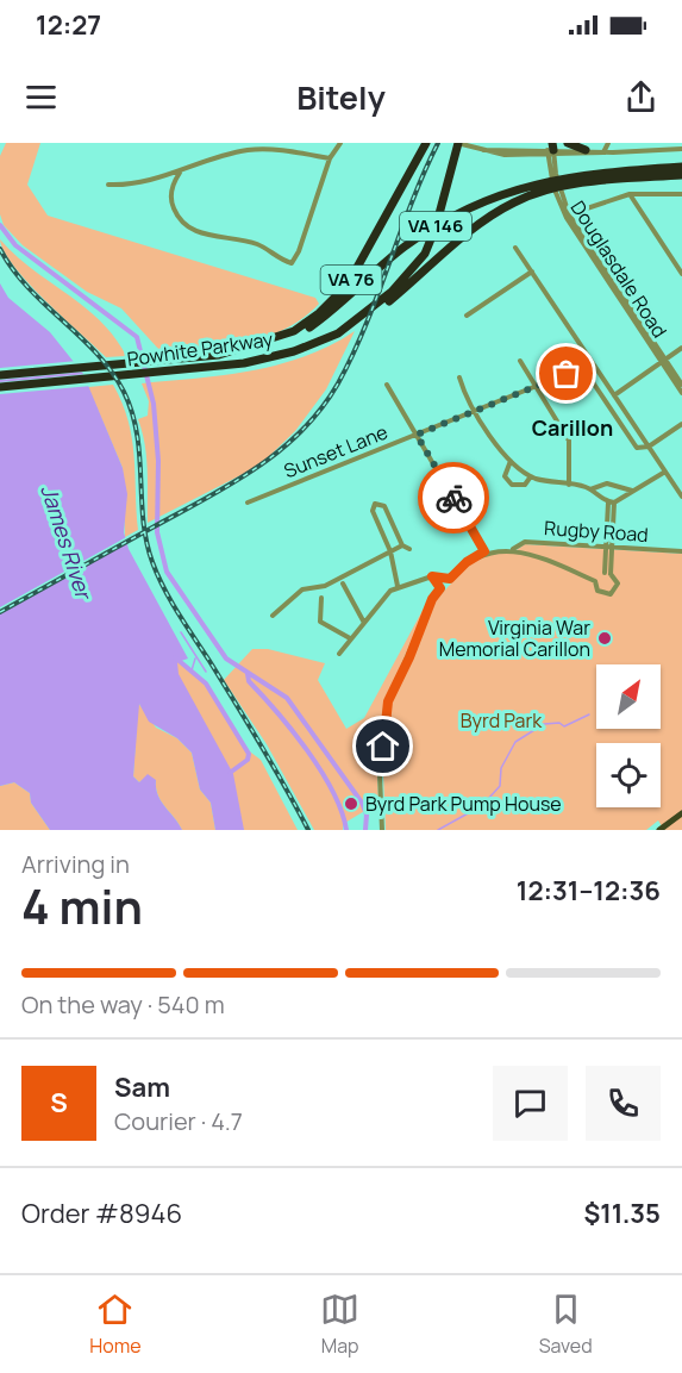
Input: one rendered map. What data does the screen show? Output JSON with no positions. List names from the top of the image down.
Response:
{
  "streets": {
    "highway": ["VA 146", "VA 76", "Powhite Parkway"],
    "street": ["Douglasdale Road", "Sunset Lane", "Rugby Road"]
  },
  "crossings": [
    ["VA 146", "Powhite Parkway"]
  ],
  "districts": ["Carillon"],
  "water": ["James River"],
  "parks": ["Byrd Park"],
  "places": ["Virginia War Memorial Carillon", "Byrd Park Pump House"],
  "north": "top right",
  "page": {
    "status": "12:27",
    "header": "Bitely",
    "heading": ["4 min", "Arriving in", "12:31–12:36"],
    "panel": [
      "Sam",
      "Courier · 4.7",
      "Order #8946",
      "$11.35"
    ],
    "bar": "On the way · 540 m",
    "round": "S",
    "tabs": ["Home", "Map", "Saved"]
  }
}
